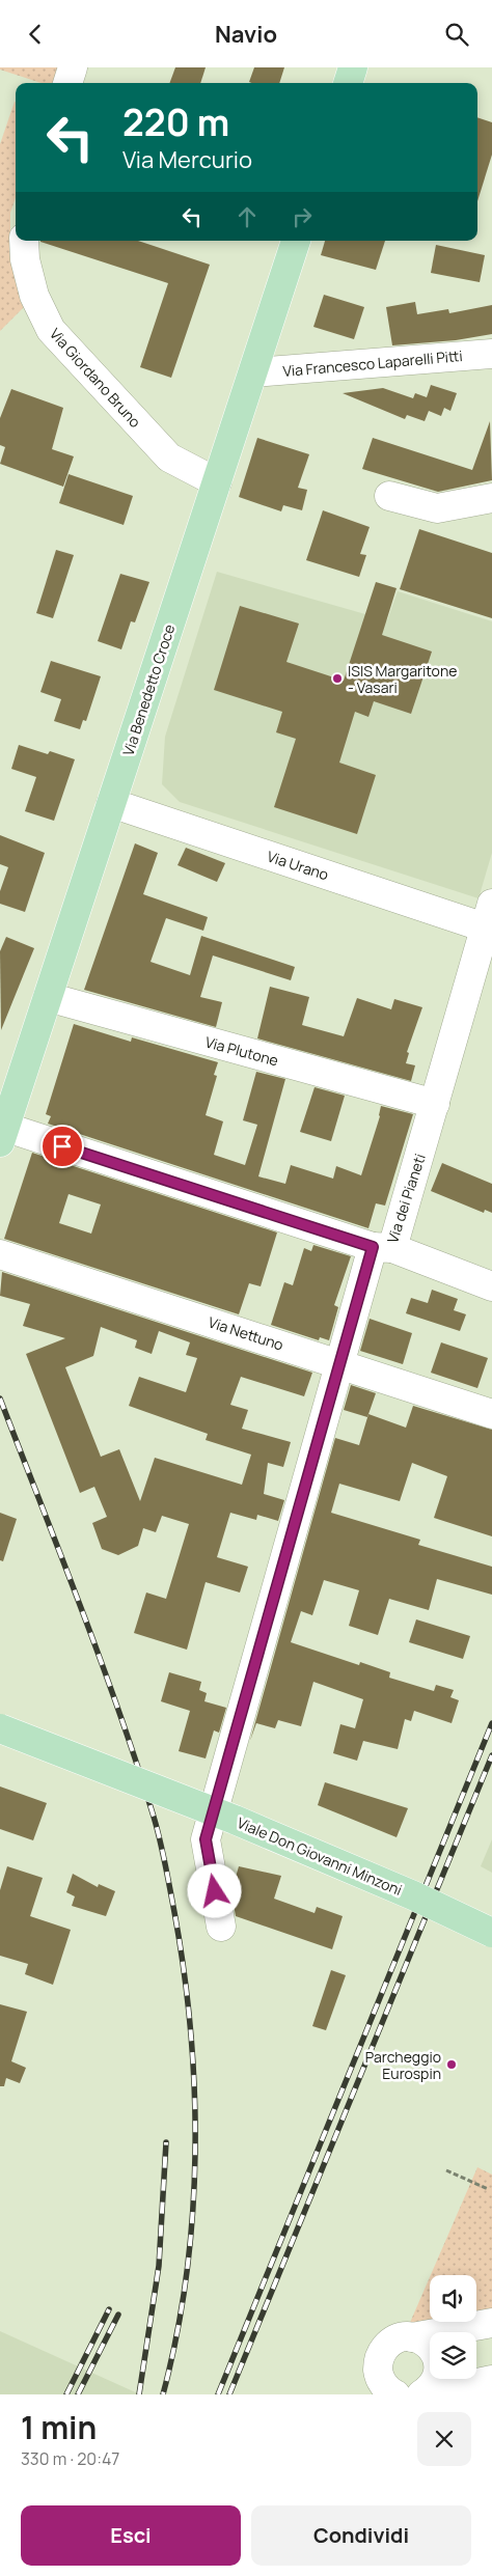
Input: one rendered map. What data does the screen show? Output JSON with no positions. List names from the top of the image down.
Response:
{
  "streets": {
    "main road": ["Via Benedetto Croce", "Viale Don Giovanni Minzoni"],
    "street": [
      "Via Francesco Laparelli Pitti",
      "Via Giordano Bruno",
      "Via Urano",
      "Via Plutone",
      "Via dei Pianeti",
      "Via Nettuno"
    ]
  },
  "crossings": [
    ["Via Francesco Laparelli Pitti", "Via Benedetto Croce"],
    ["Via Giordano Bruno", "Via Benedetto Croce"],
    ["Via Benedetto Croce", "Via Urano"],
    ["Via Benedetto Croce", "Via Plutone"],
    ["Via Urano", "Via dei Pianeti"],
    ["Via Plutone", "Via dei Pianeti"],
    ["Via dei Pianeti", "Via Nettuno"]
  ],
  "places": ["ISIS Margaritone - Vasari", "Parcheggio Eurospin"],
  "page": {
    "header": "Navio",
    "turn": ["220 m", "Via Mercurio"],
    "heading": ["1 min", "330 m · 20:47"],
    "buttons": ["Esci", "Condividi"]
  }
}
